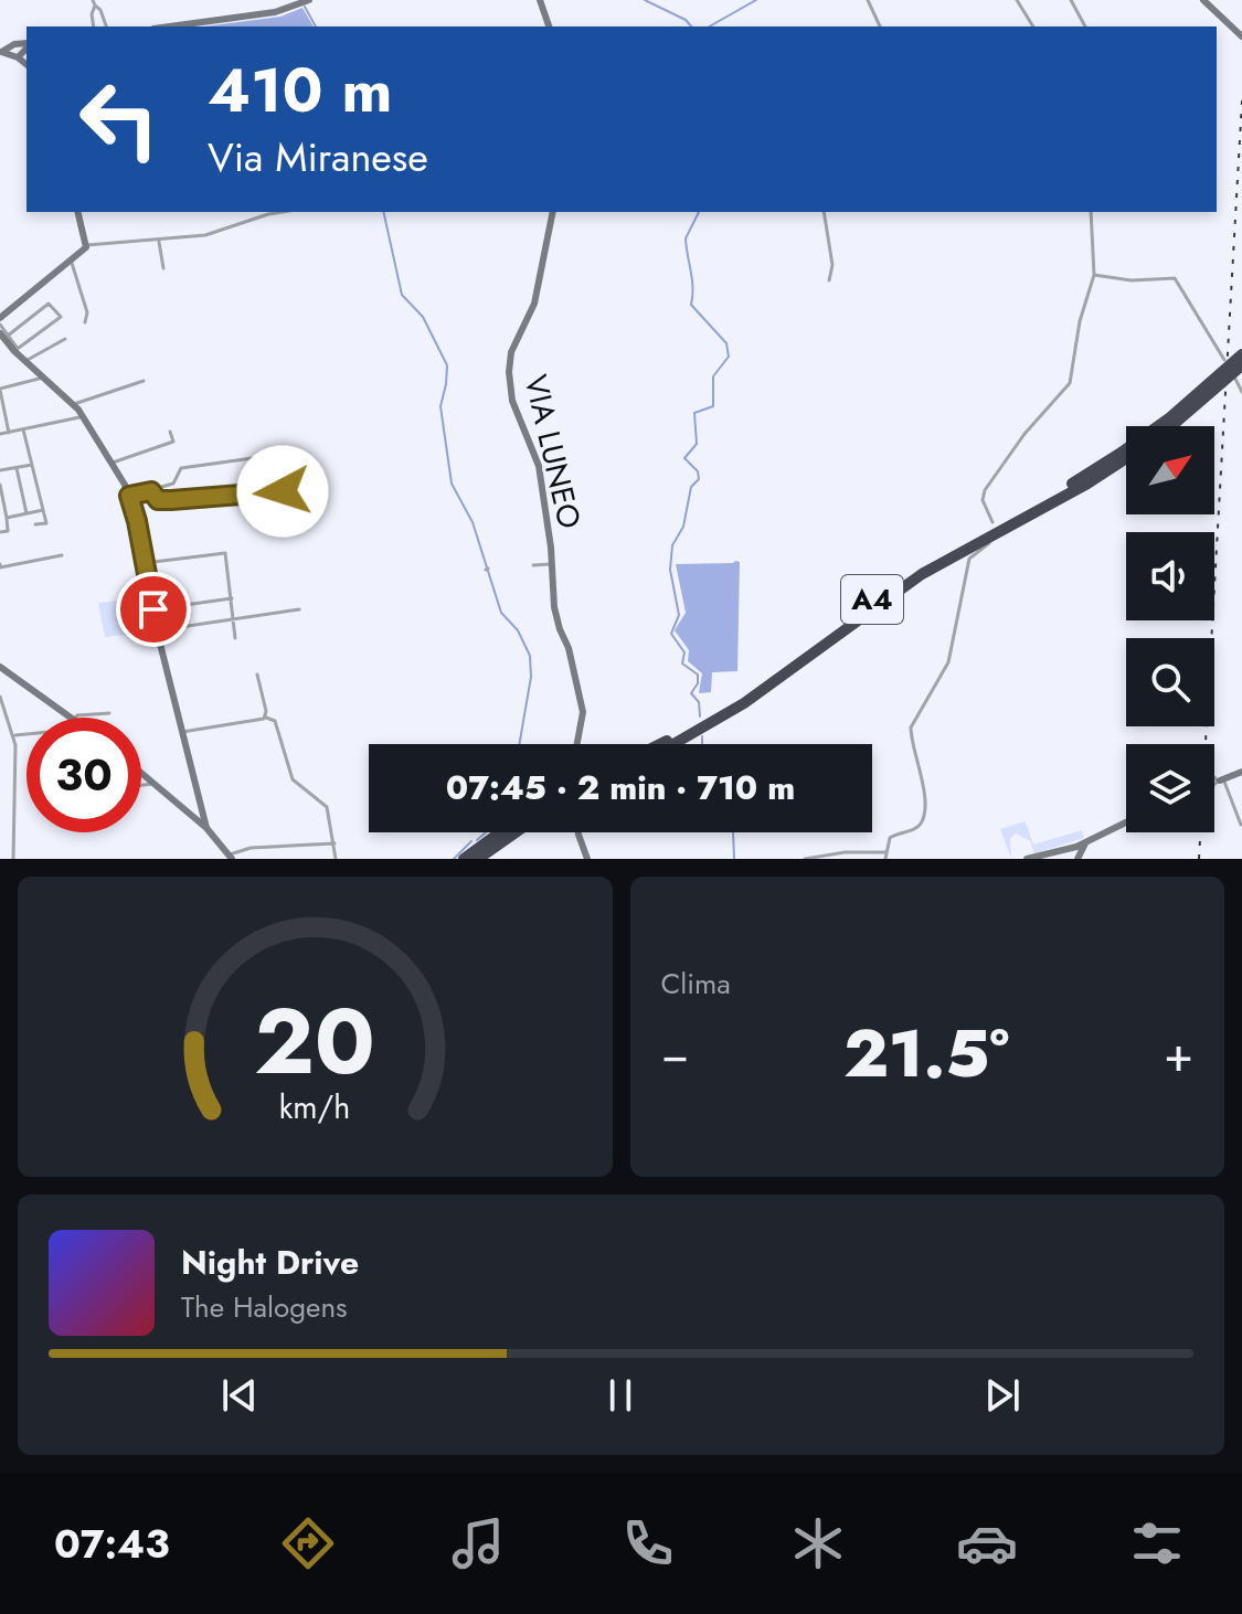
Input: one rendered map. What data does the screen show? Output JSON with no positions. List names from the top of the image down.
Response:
{
  "streets": {
    "highway": ["A4"],
    "main road": ["VIA LUNEO"]
  },
  "north": "top right",
  "page": {
    "turn": ["410 m", "Via Miranese"],
    "limit": "30",
    "trip": "07:45 · 2 min · 710 m",
    "tile": "Clima",
    "heat": ["−", "21.5°", "+"],
    "song": ["Night Drive", "The Halogens"],
    "tabs": "07:43",
    "gauge": ["20", "km/h"]
  }
}
